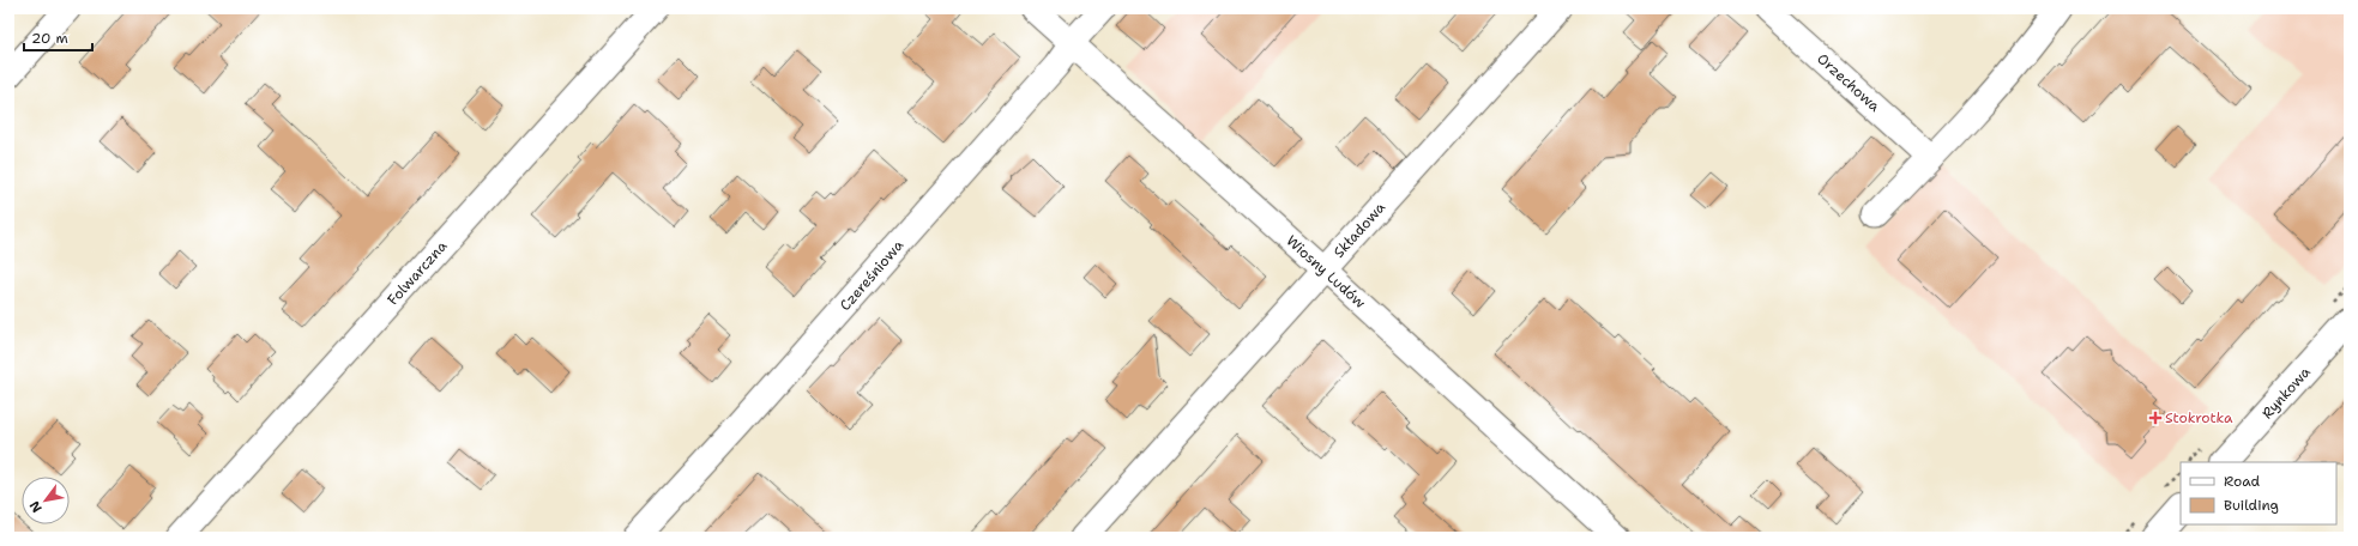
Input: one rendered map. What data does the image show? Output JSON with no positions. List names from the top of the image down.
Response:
{
  "streets": {
    "street": [
      "Orzechowa",
      "Składowa",
      "Wiosny Ludów",
      "Folwarczna",
      "Czereśniowa",
      "Rynkowa"
    ]
  },
  "crossings": [
    ["Składowa", "Wiosny Ludów"],
    ["Wiosny Ludów", "Czereśniowa"]
  ],
  "places": {
    "health": ["Stokrotka"]
  },
  "legend": ["Road", "Building"],
  "scale_bar": "20 m",
  "north": "bottom left"
}
